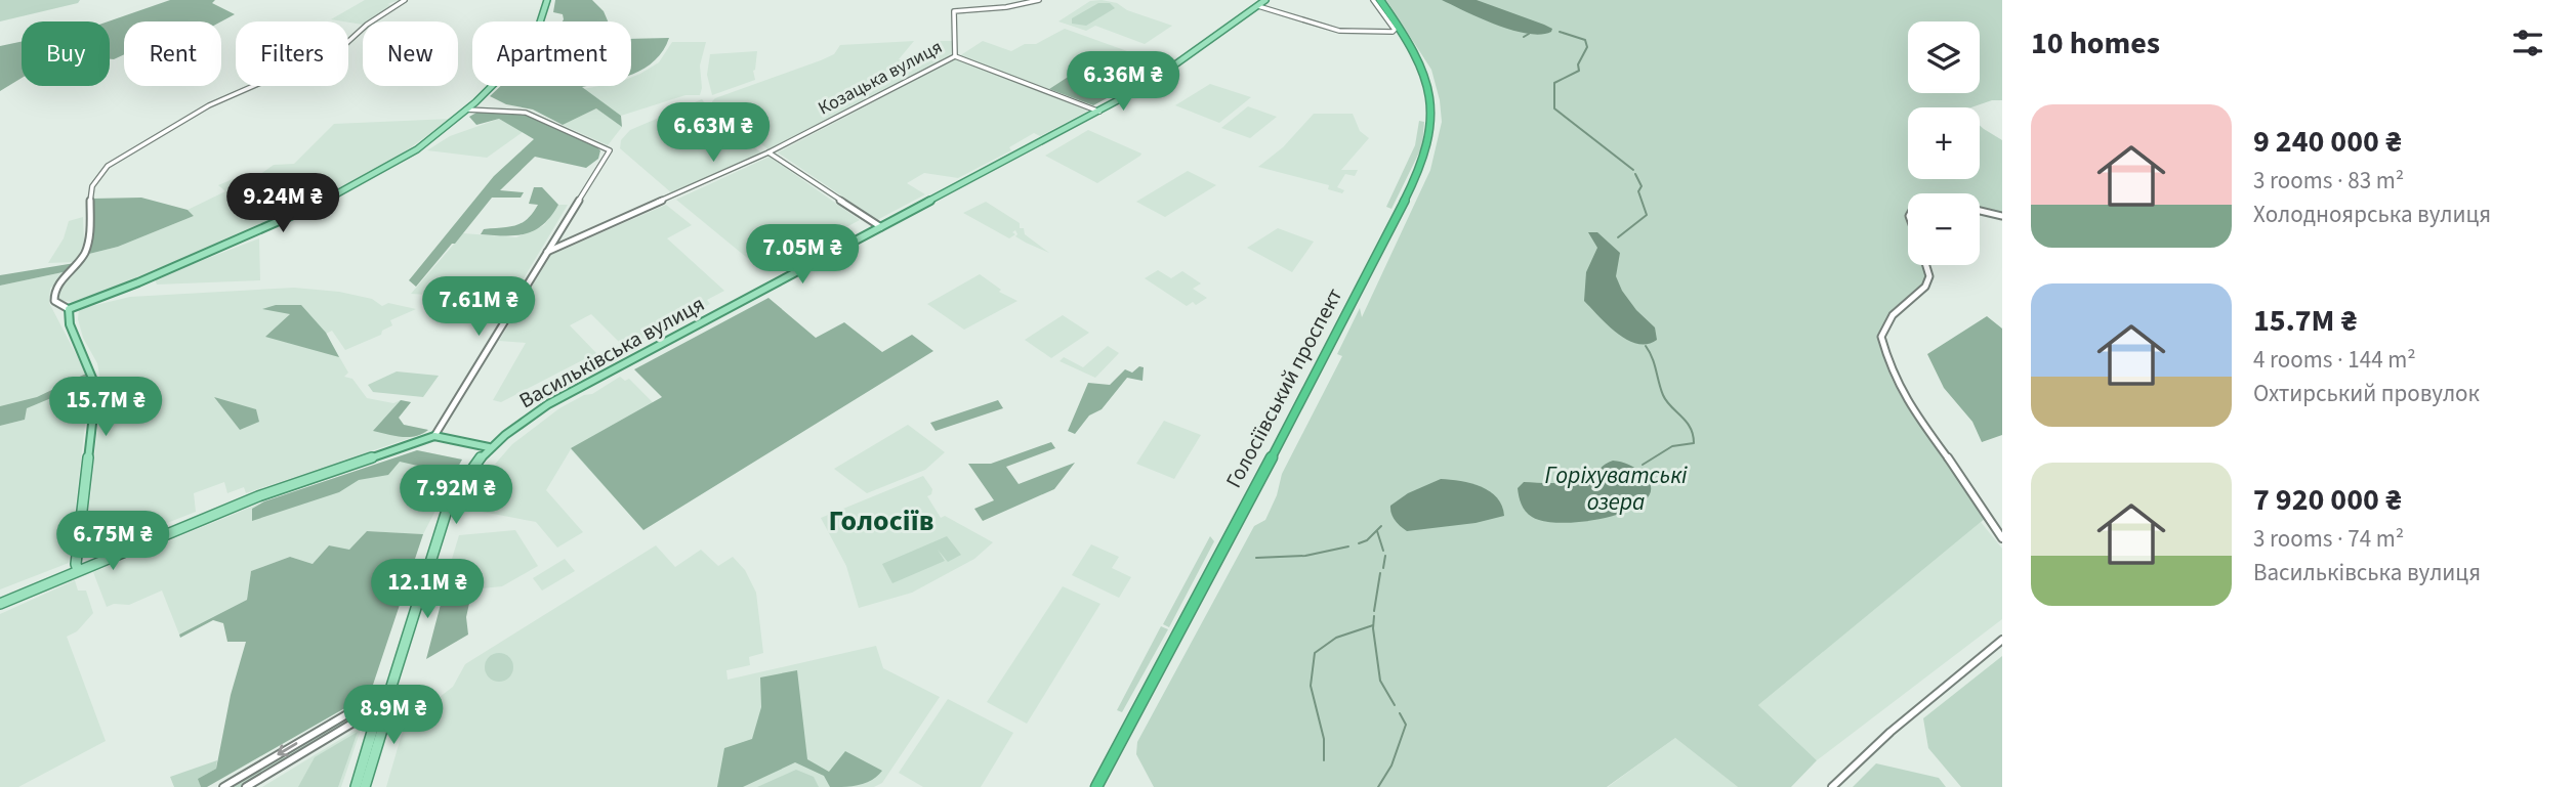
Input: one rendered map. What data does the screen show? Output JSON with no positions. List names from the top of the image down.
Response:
{
  "streets": {
    "highway": ["Голосіївський проспект"],
    "main road": ["Васильківська вулиця"],
    "street": ["Козацька вулиця"]
  },
  "districts": ["Голосіїв"],
  "water": ["Горіхуватські озера"],
  "page": {
    "heading": "10 homes",
    "map_buttons": ["+", "−"],
    "chip": [
      "Buy",
      "Rent",
      "Filters",
      "New",
      "Apartment"
    ],
    "price": [
      "6.36M ₴",
      "6.63M ₴",
      "9.24M ₴",
      "7.05M ₴",
      "7.61M ₴",
      "15.7M ₴",
      "7.92M ₴",
      "6.75M ₴",
      "12.1M ₴",
      "8.9M ₴"
    ],
    "list": [
      {
        "name": "9 240 000 ₴",
        "note": "3 rooms · 83 m² · Холодноярська вулиця"
      },
      {
        "name": "15.7M ₴",
        "note": "4 rooms · 144 m² · Охтирський провулок"
      },
      {
        "name": "7 920 000 ₴",
        "note": "3 rooms · 74 m² · Васильківська вулиця"
      }
    ]
  }
}
